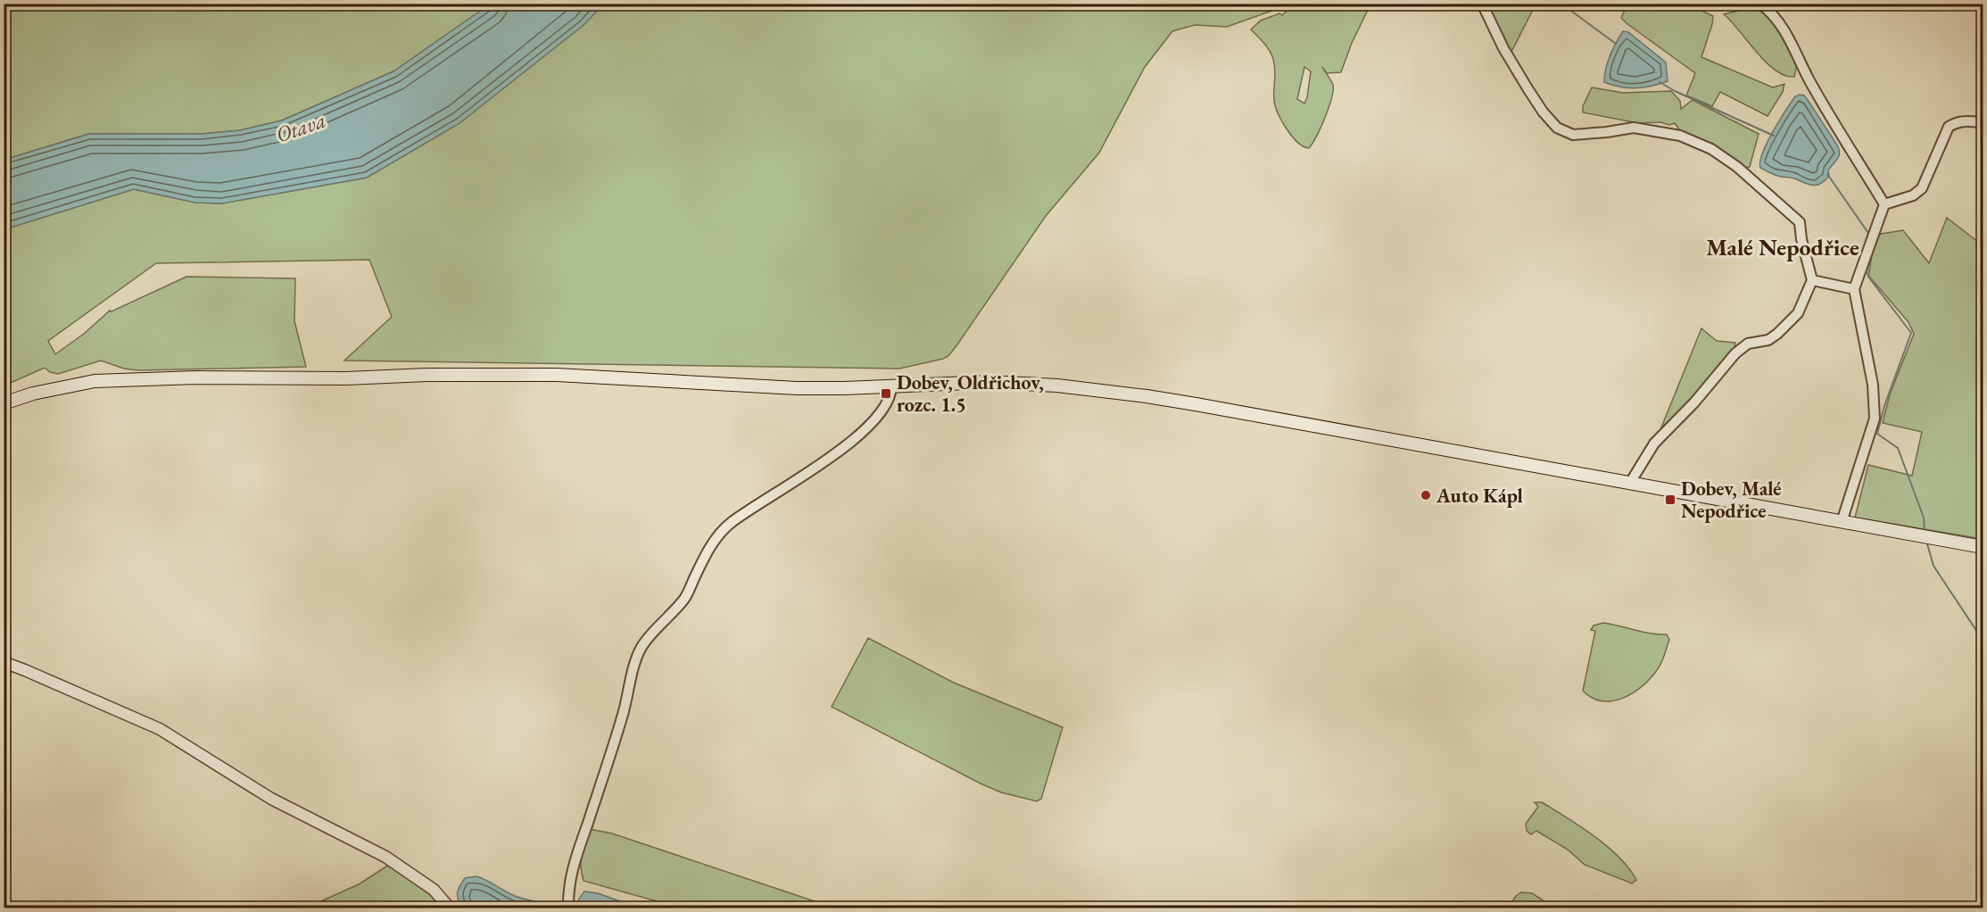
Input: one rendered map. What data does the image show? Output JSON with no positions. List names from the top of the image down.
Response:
{
  "districts": ["Malé Nepodřice"],
  "water": ["Otava"],
  "places": {
    "transit": ["Dobev, Oldřichov, rozc. 1.5", "Dobev, Malé Nepodřice"],
    "other": ["Auto Kápl"]
  }
}
